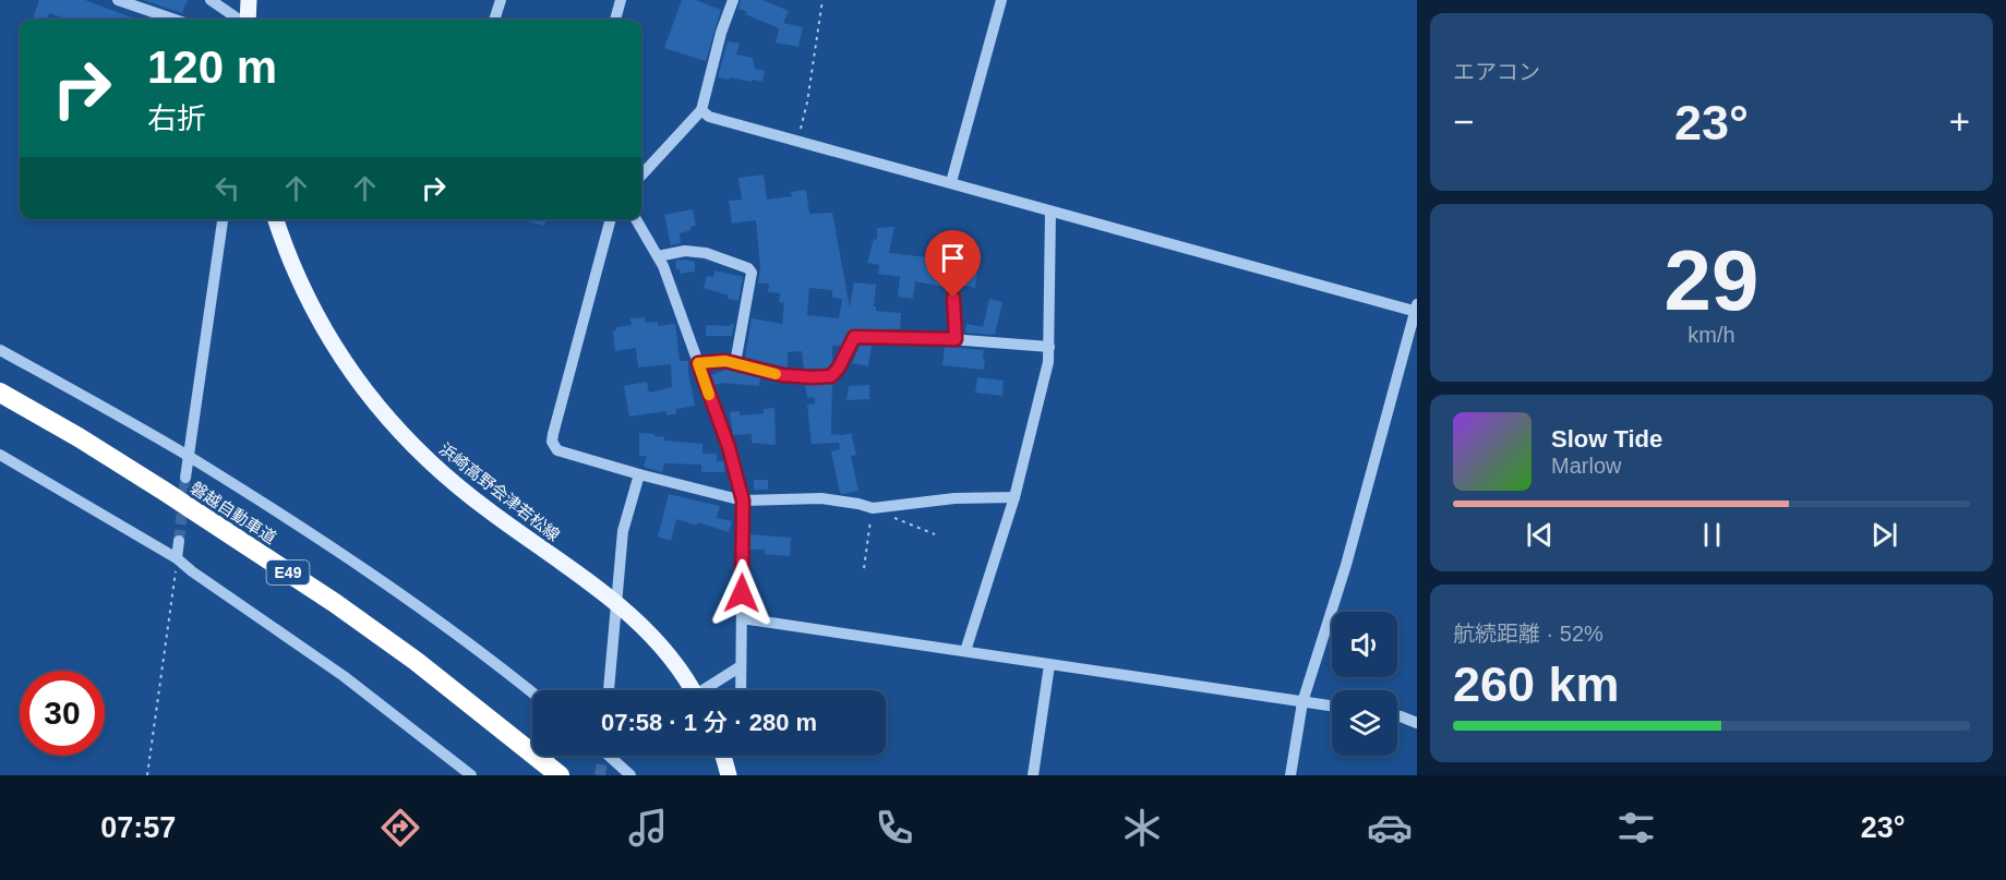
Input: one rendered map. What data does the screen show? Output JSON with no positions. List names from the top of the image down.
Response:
{
  "streets": {
    "highway": ["磐越自動車道", "E49"],
    "main road": ["浜崎高野会津若松線"]
  },
  "page": {
    "tile": [
      "エアコン",
      ["29", "km/h"],
      ["航続距離 · 52%", "260 km"]
    ],
    "turn": ["120 m", "右折"],
    "heat": ["−", "23°", "+"],
    "song": ["Slow Tide", "Marlow"],
    "limit": "30",
    "trip": "07:58 · 1 分 · 280 m",
    "tabs": ["07:57", "23°"]
  }
}
